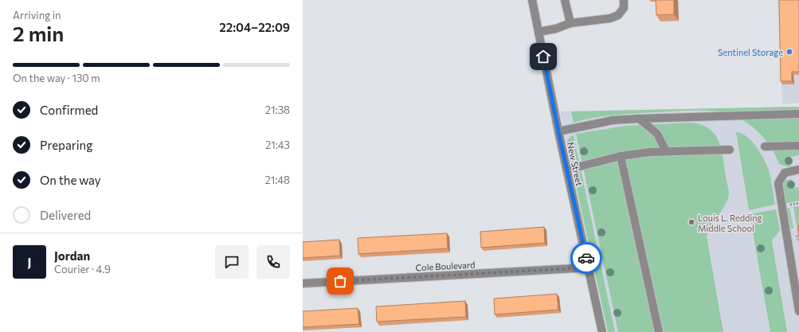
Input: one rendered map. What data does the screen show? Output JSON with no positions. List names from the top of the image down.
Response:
{
  "streets": {
    "street": ["New Street", "Cole Boulevard"]
  },
  "crossings": [
    ["New Street", "Cole Boulevard"]
  ],
  "places": ["Sentinel Storage", "Louis L. Redding Middle School"],
  "page": {
    "heading": ["2 min", "Arriving in", "22:04–22:09"],
    "panel": ["Jordan", "Courier · 4.9"],
    "bar": "On the way · 130 m",
    "list": [
      ["Confirmed", "21:38"],
      ["Preparing", "21:43"],
      ["On the way", "21:48"],
      "Delivered"
    ],
    "round": "J"
  }
}
